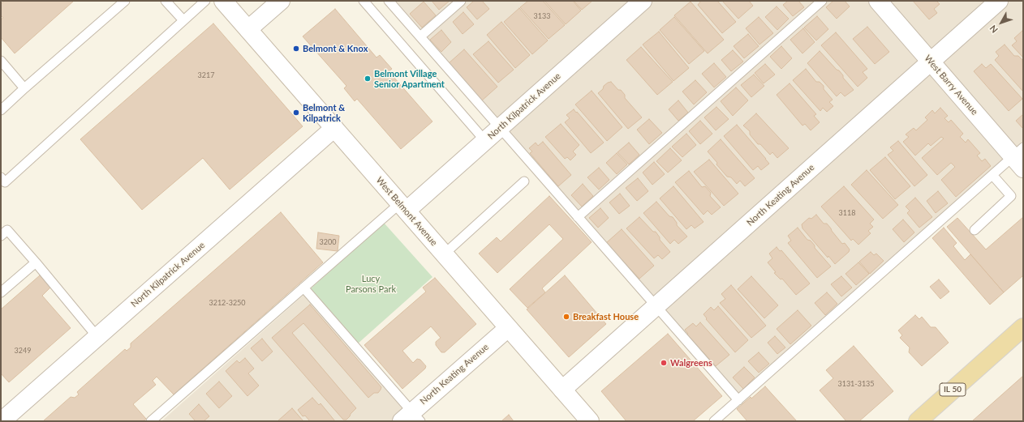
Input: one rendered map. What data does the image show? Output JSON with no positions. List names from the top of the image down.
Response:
{
  "streets": {
    "main road": ["IL 50"],
    "street": [
      "West Barry Avenue",
      "North Kilpatrick Avenue",
      "North Keating Avenue",
      "West Belmont Avenue"
    ]
  },
  "crossings": [
    ["West Barry Avenue", "North Keating Avenue"],
    ["North Kilpatrick Avenue", "West Belmont Avenue"],
    ["North Keating Avenue", "West Belmont Avenue"]
  ],
  "parks": ["Lucy Parsons Park"],
  "places": [
    "Belmont & Knox",
    "Belmont Village Senior Apartment",
    "Belmont & Kilpatrick",
    "Breakfast House",
    "Walgreens"
  ],
  "house_numbers": [
    "3133",
    "3217",
    "3118",
    "3200",
    "3212-3250",
    "3249",
    "3131-3135"
  ],
  "north": "bottom left"
}
